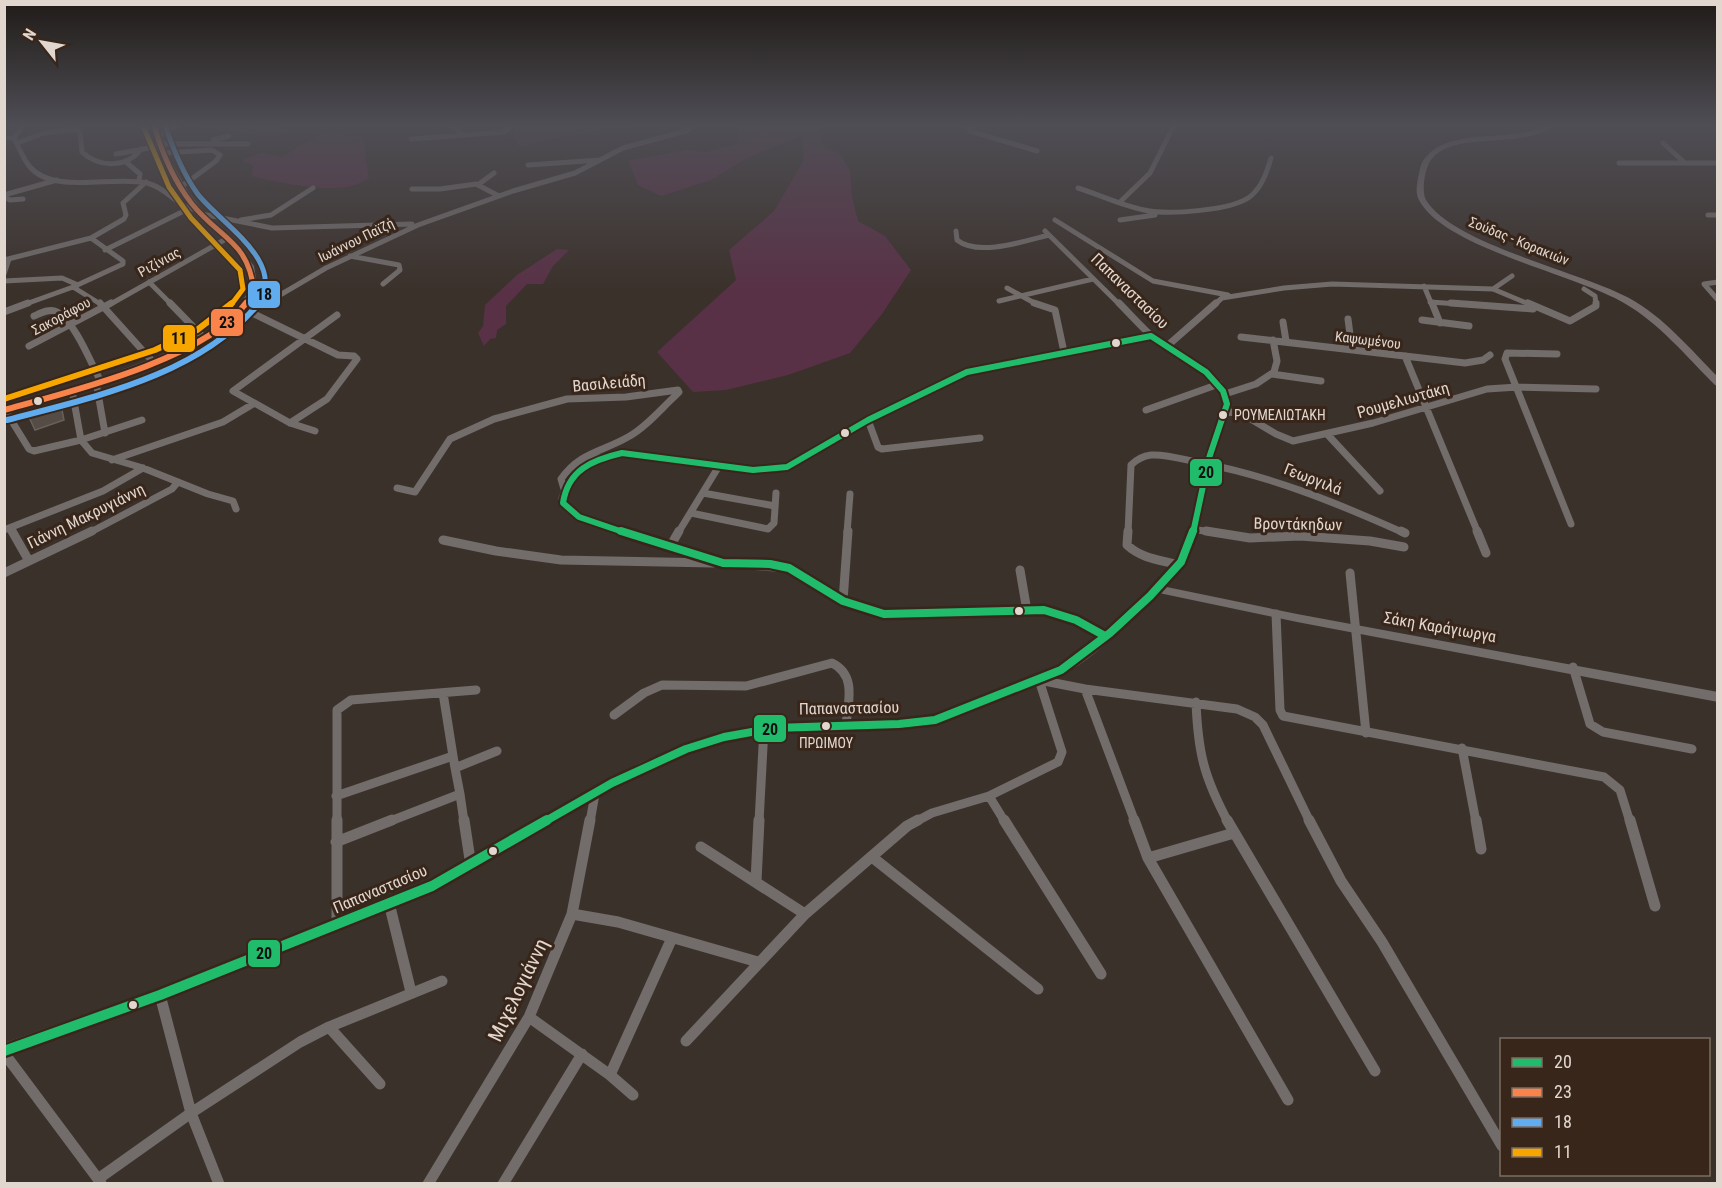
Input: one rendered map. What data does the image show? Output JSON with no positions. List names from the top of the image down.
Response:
{
  "streets": {
    "main road": ["Σούδας - Κορακιών"],
    "street": [
      "Ιωάννου Παϊζή",
      "Ριζίνιας",
      "Παπαναστασίου",
      "Σακοράφου",
      "Καψωμένου",
      "Βασιλειάδη",
      "Ρουμελιωτάκη",
      "Γεωργιλά",
      "Γιάννη Μακρυγιάννη",
      "Βροντάκηδων",
      "Σάκη Καράγιωργα",
      "Μιχελογιάννη"
    ]
  },
  "crossings": [
    ["Ριζίνιας", "Σακοράφου"],
    ["Παπαναστασίου", "Ρουμελιωτάκη"],
    ["Παπαναστασίου", "Γεωργιλά"],
    ["Παπαναστασίου", "Βροντάκηδων"],
    ["Παπαναστασίου", "Σάκη Καράγιωργα"],
    ["Παπαναστασίου", "Μιχελογιάννη"]
  ],
  "places": ["ΡΟΥΜΕΛΙΩΤΑΚΗ", "ΠΡΩΙΜΟΥ"],
  "lines": [
    "transit line 23",
    "transit line 18",
    "transit line 11",
    "transit line 20"
  ],
  "legend": [
    "20",
    "23",
    "18",
    "11"
  ],
  "north": "top left"
}
